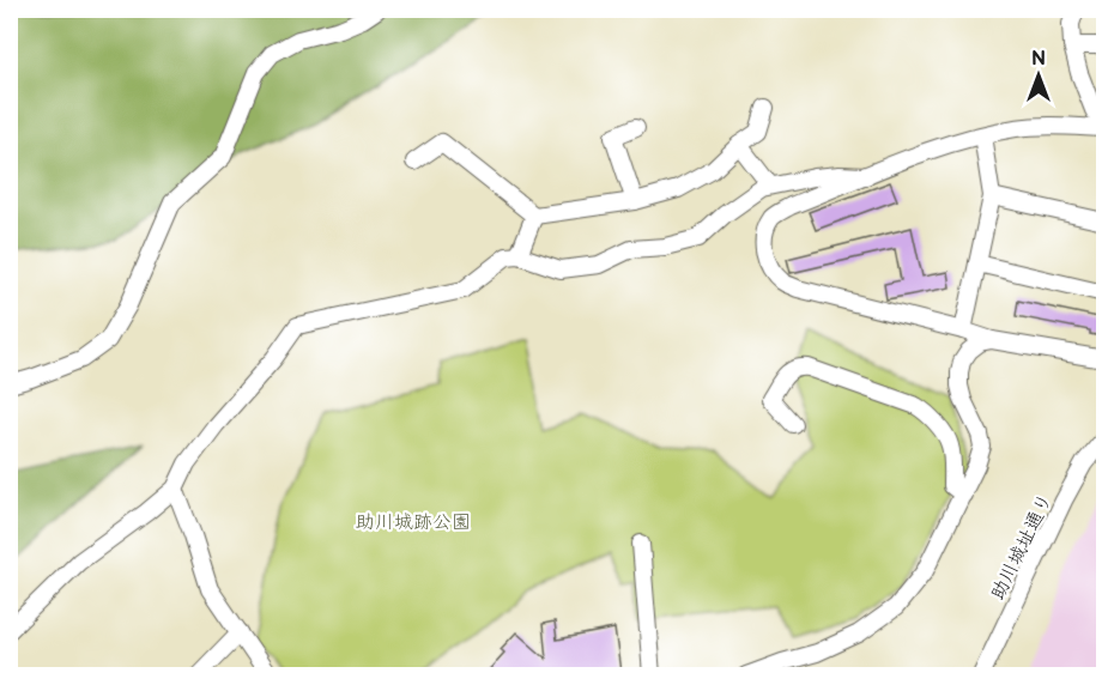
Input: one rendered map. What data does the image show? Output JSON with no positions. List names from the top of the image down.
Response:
{
  "streets": {
    "street": ["助川城址通り"]
  },
  "parks": ["助川城跡公園"],
  "north": "top"
}
